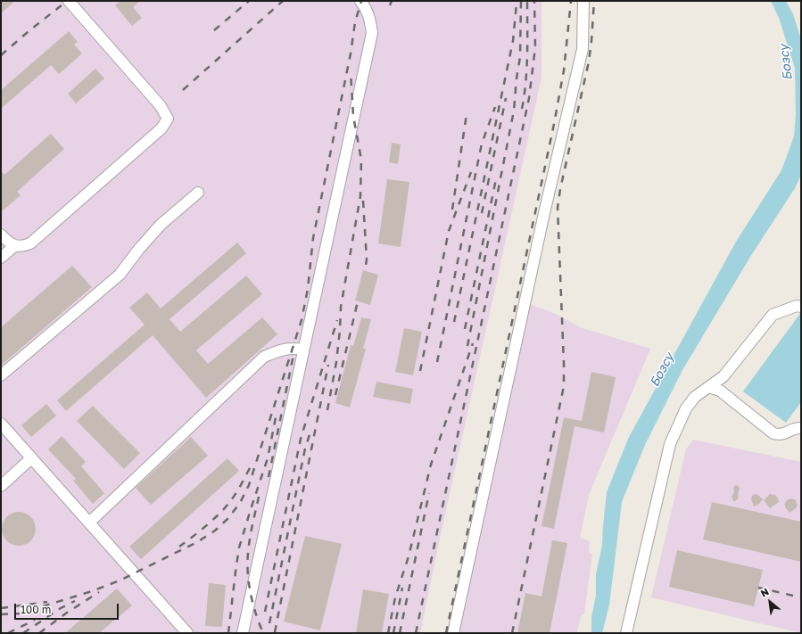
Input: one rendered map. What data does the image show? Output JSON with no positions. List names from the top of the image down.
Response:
{
  "water": ["Бозсу"],
  "scale_bar": "100 m",
  "north": "top left"
}
